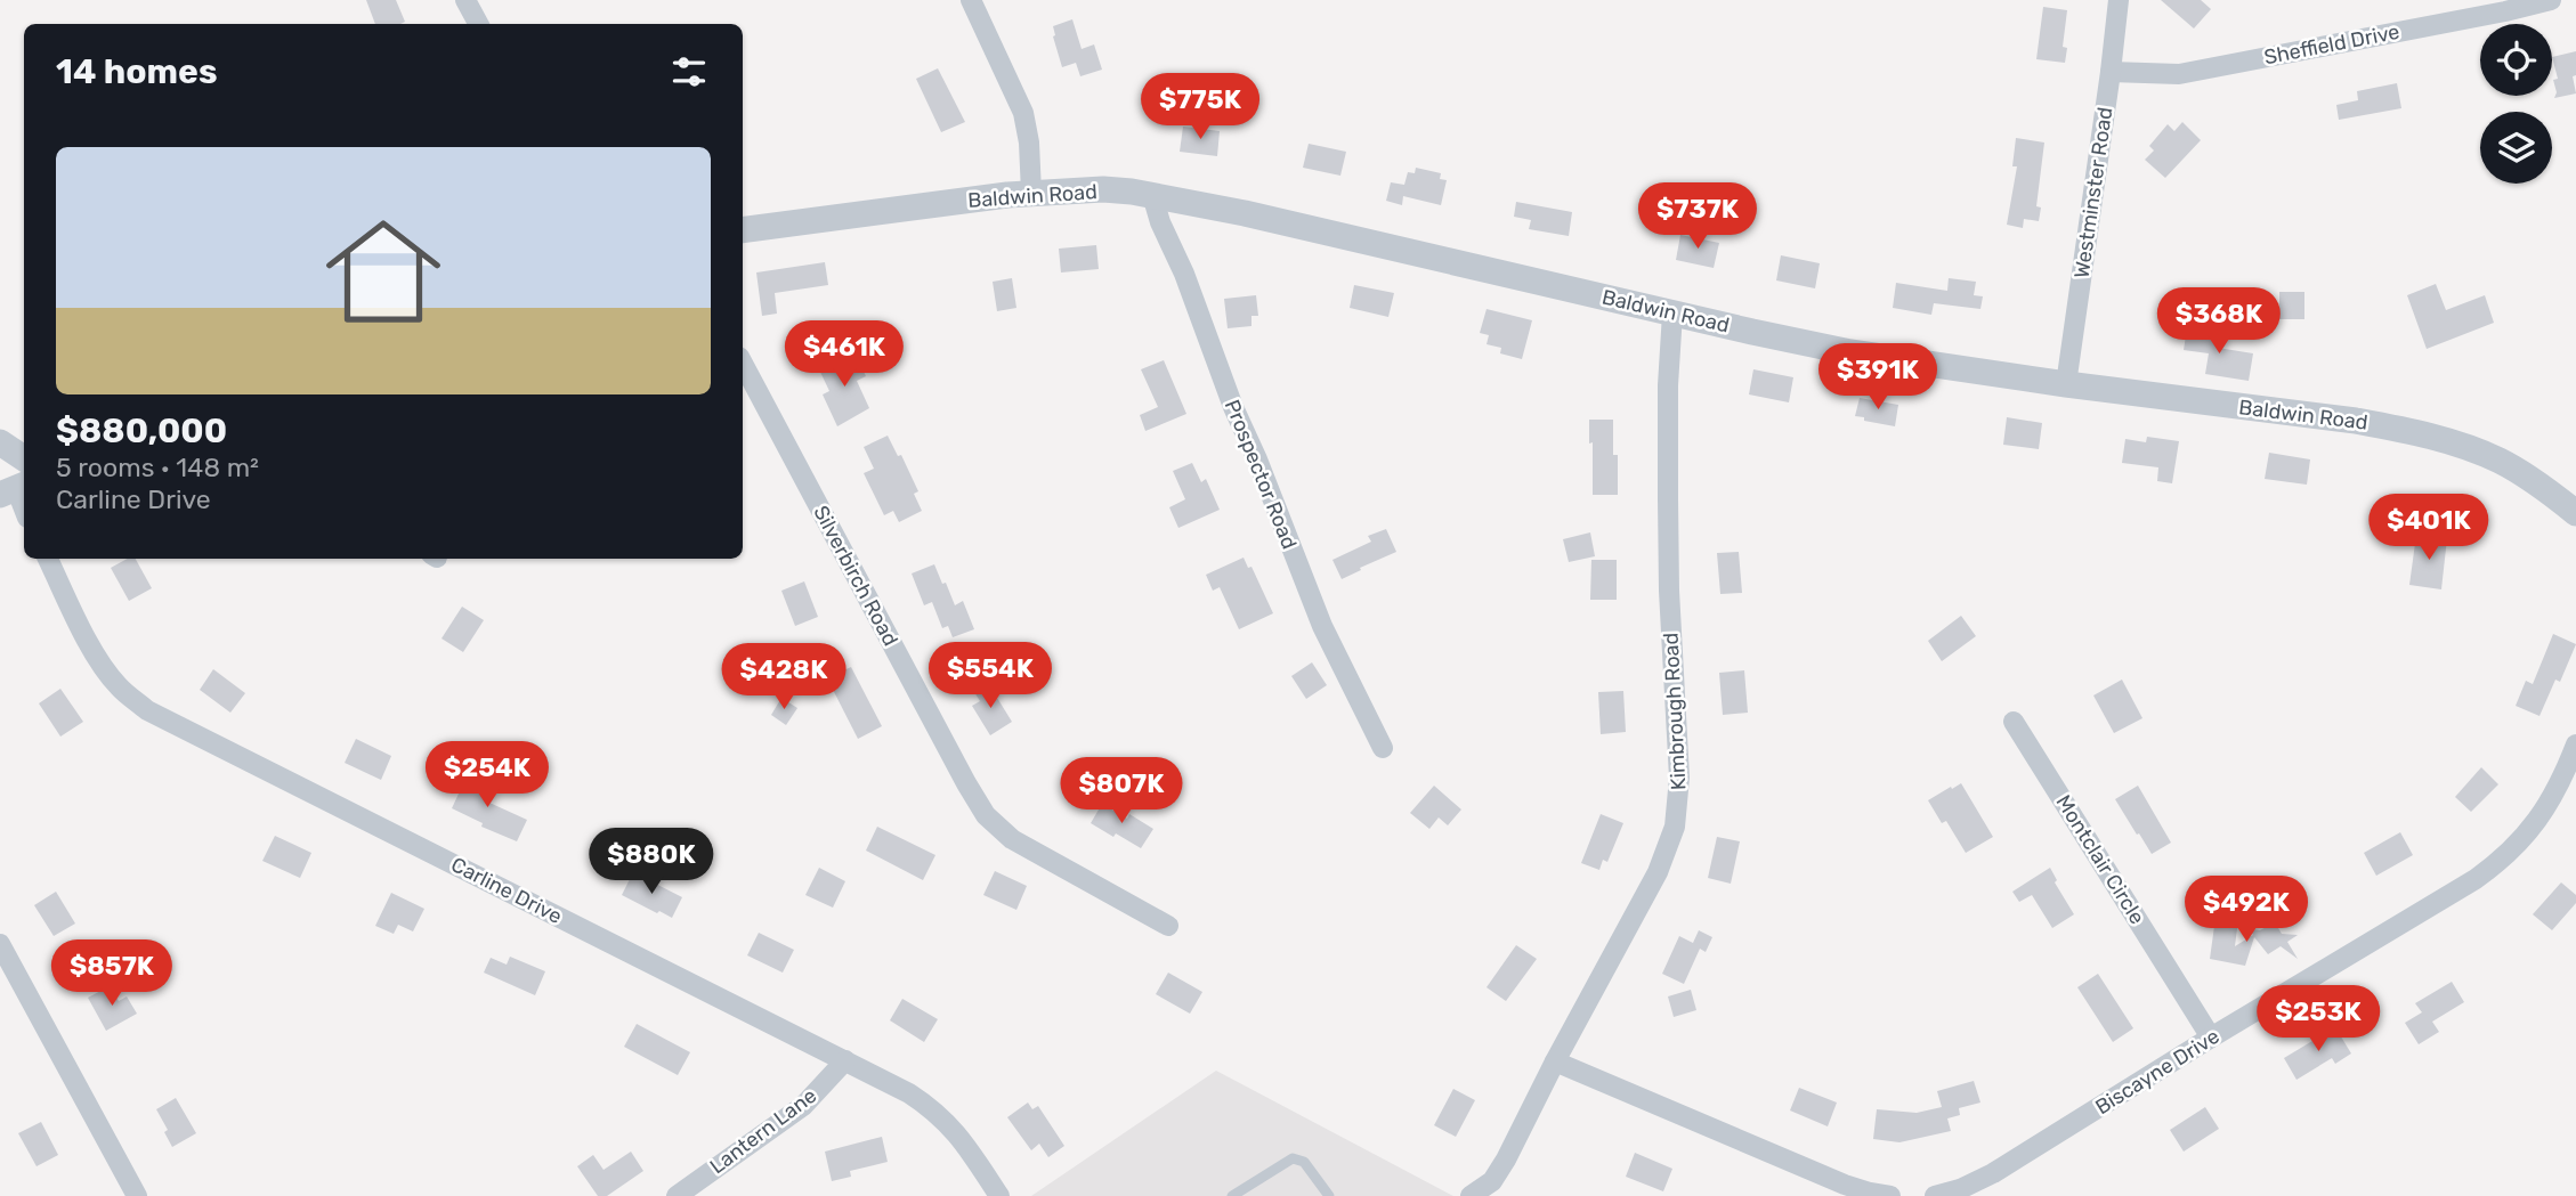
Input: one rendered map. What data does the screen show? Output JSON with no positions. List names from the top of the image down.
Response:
{
  "streets": {
    "street": [
      "Sheffield Drive",
      "Westminster Road",
      "Baldwin Road",
      "Prospector Road",
      "Silverbirch Road",
      "Kimbrough Road",
      "Montclair Circle",
      "Carline Drive",
      "Biscayne Drive",
      "Lantern Lane"
    ]
  },
  "crossings": [
    ["Sheffield Drive", "Westminster Road"],
    ["Westminster Road", "Baldwin Road"],
    ["Baldwin Road", "Prospector Road"],
    ["Baldwin Road", "Kimbrough Road"],
    ["Montclair Circle", "Biscayne Drive"],
    ["Carline Drive", "Lantern Lane"]
  ],
  "page": {
    "heading": "14 homes",
    "price": [
      "$775K",
      "$737K",
      "$368K",
      "$461K",
      "$391K",
      "$401K",
      "$554K",
      "$428K",
      "$254K",
      "$807K",
      "$880K",
      "$492K",
      "$857K",
      "$253K"
    ],
    "list": [
      {
        "name": "$880,000",
        "note": "5 rooms · 148 m² · Carline Drive"
      }
    ]
  }
}
